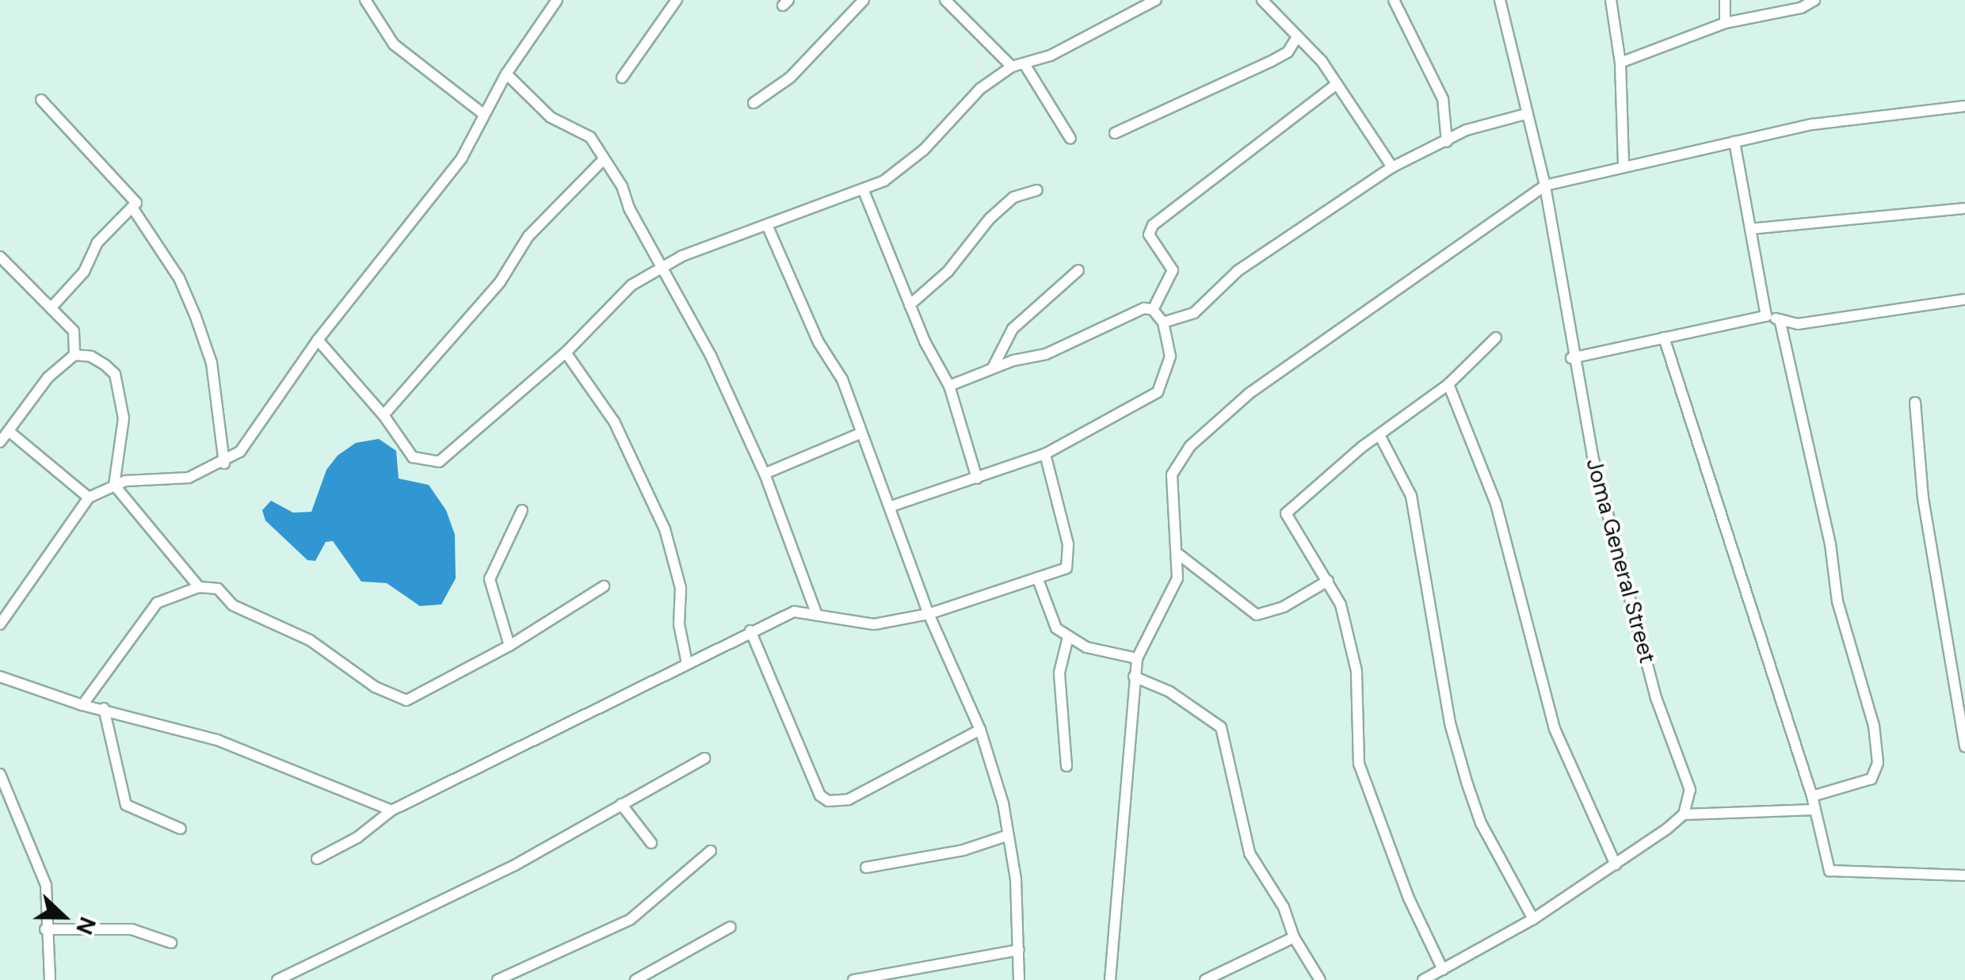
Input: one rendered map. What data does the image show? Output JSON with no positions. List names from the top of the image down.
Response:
{
  "streets": {
    "street": ["Joma General Street"]
  },
  "north": "right"
}
